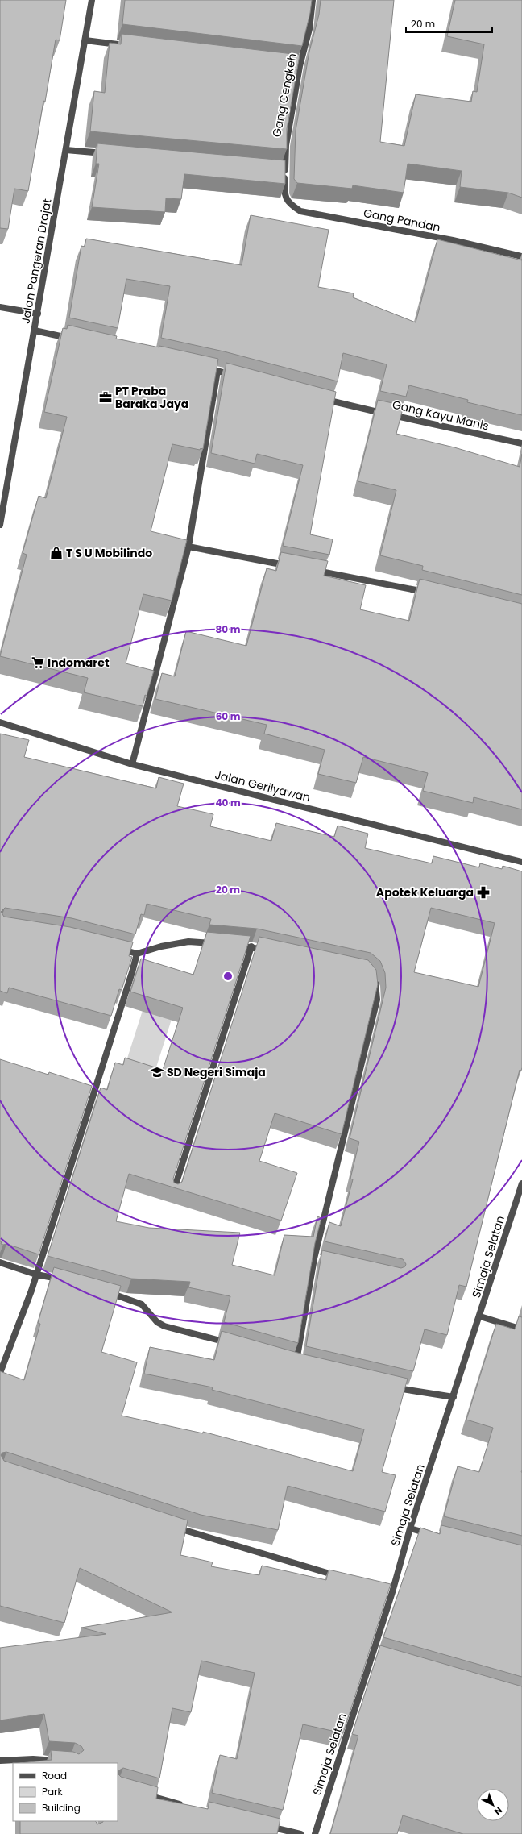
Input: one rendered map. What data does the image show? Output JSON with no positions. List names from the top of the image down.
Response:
{
  "streets": {
    "street": [
      "Gang Cengkeh",
      "Gang Pandan",
      "Jalan Pangeran Drajat",
      "Gang Kayu Manis",
      "Jalan Gerilyawan",
      "Simaja Selatan"
    ]
  },
  "crossings": [
    ["Gang Cengkeh", "Gang Pandan"]
  ],
  "places": {
    "office": ["PT Praba Baraka Jaya"],
    "shop": ["T S U Mobilindo"],
    "supermarket": ["Indomaret"],
    "pharmacy": ["Apotek Keluarga"],
    "school or university": ["SD Negeri Simaja"]
  },
  "legend": ["Road", "Park", "Building"],
  "scale_bar": "20 m",
  "north": "bottom right",
  "rings": [
    "80 m",
    "60 m",
    "40 m",
    "20 m"
  ]
}
